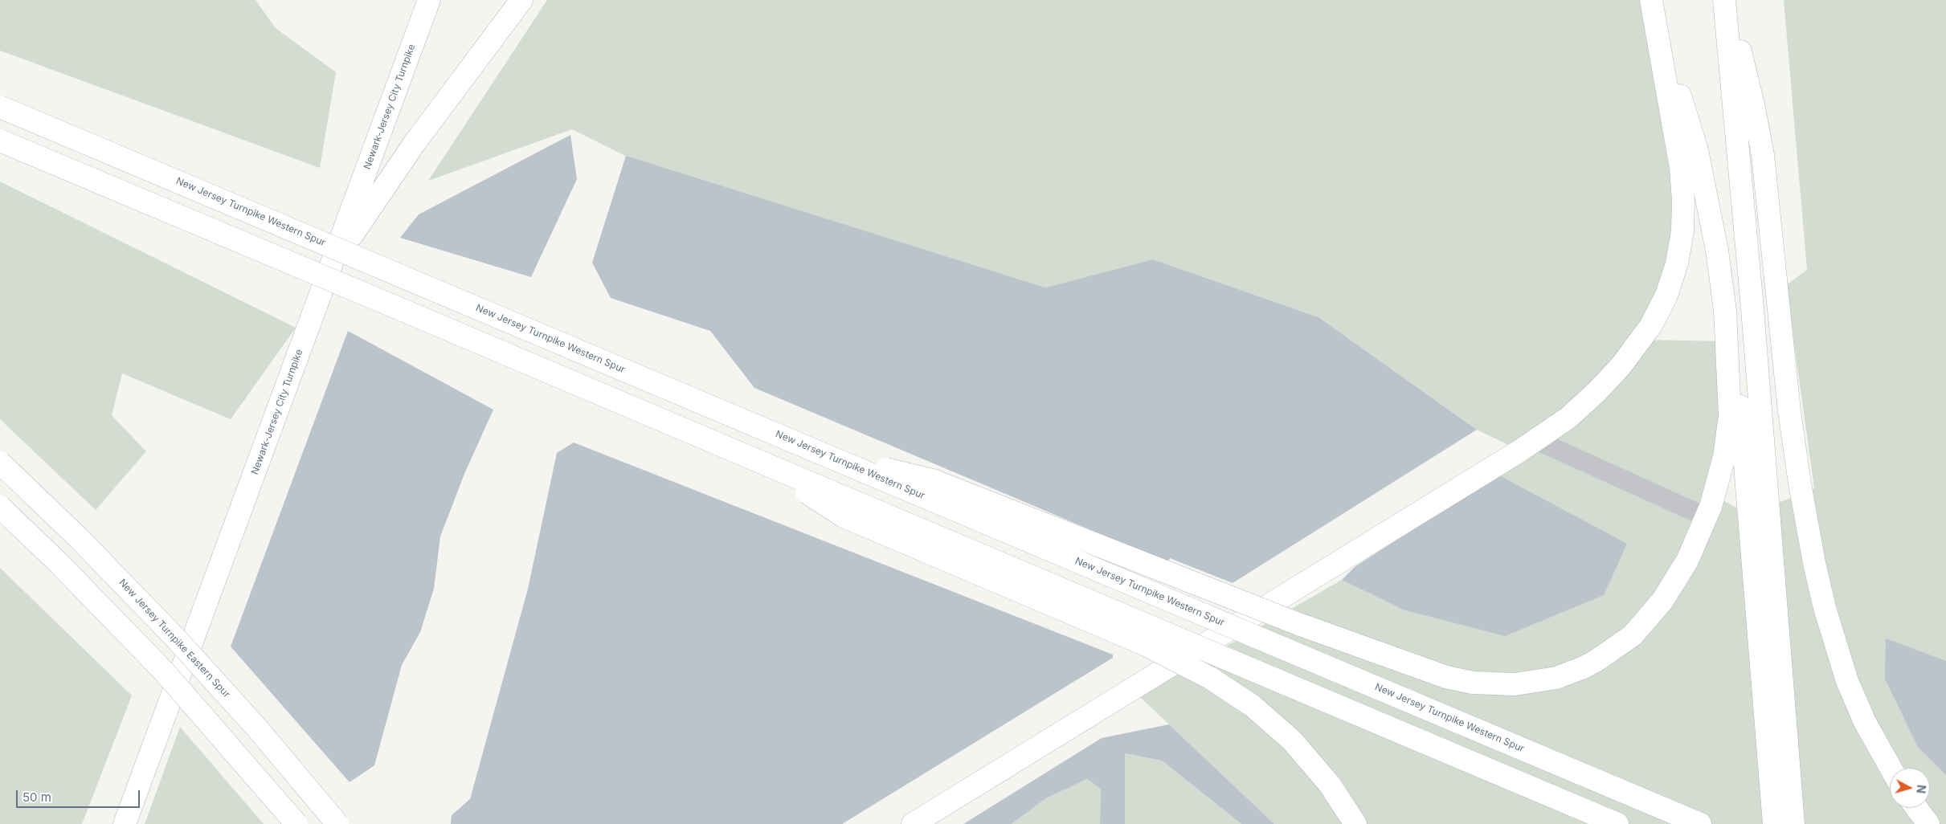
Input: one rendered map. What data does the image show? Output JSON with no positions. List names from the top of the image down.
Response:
{
  "streets": {
    "highway": ["Newark-Jersey City Turnpike", "New Jersey Turnpike Western Spur", "New Jersey Turnpike Eastern Spur"]
  },
  "scale_bar": "50 m",
  "north": "right"
}
